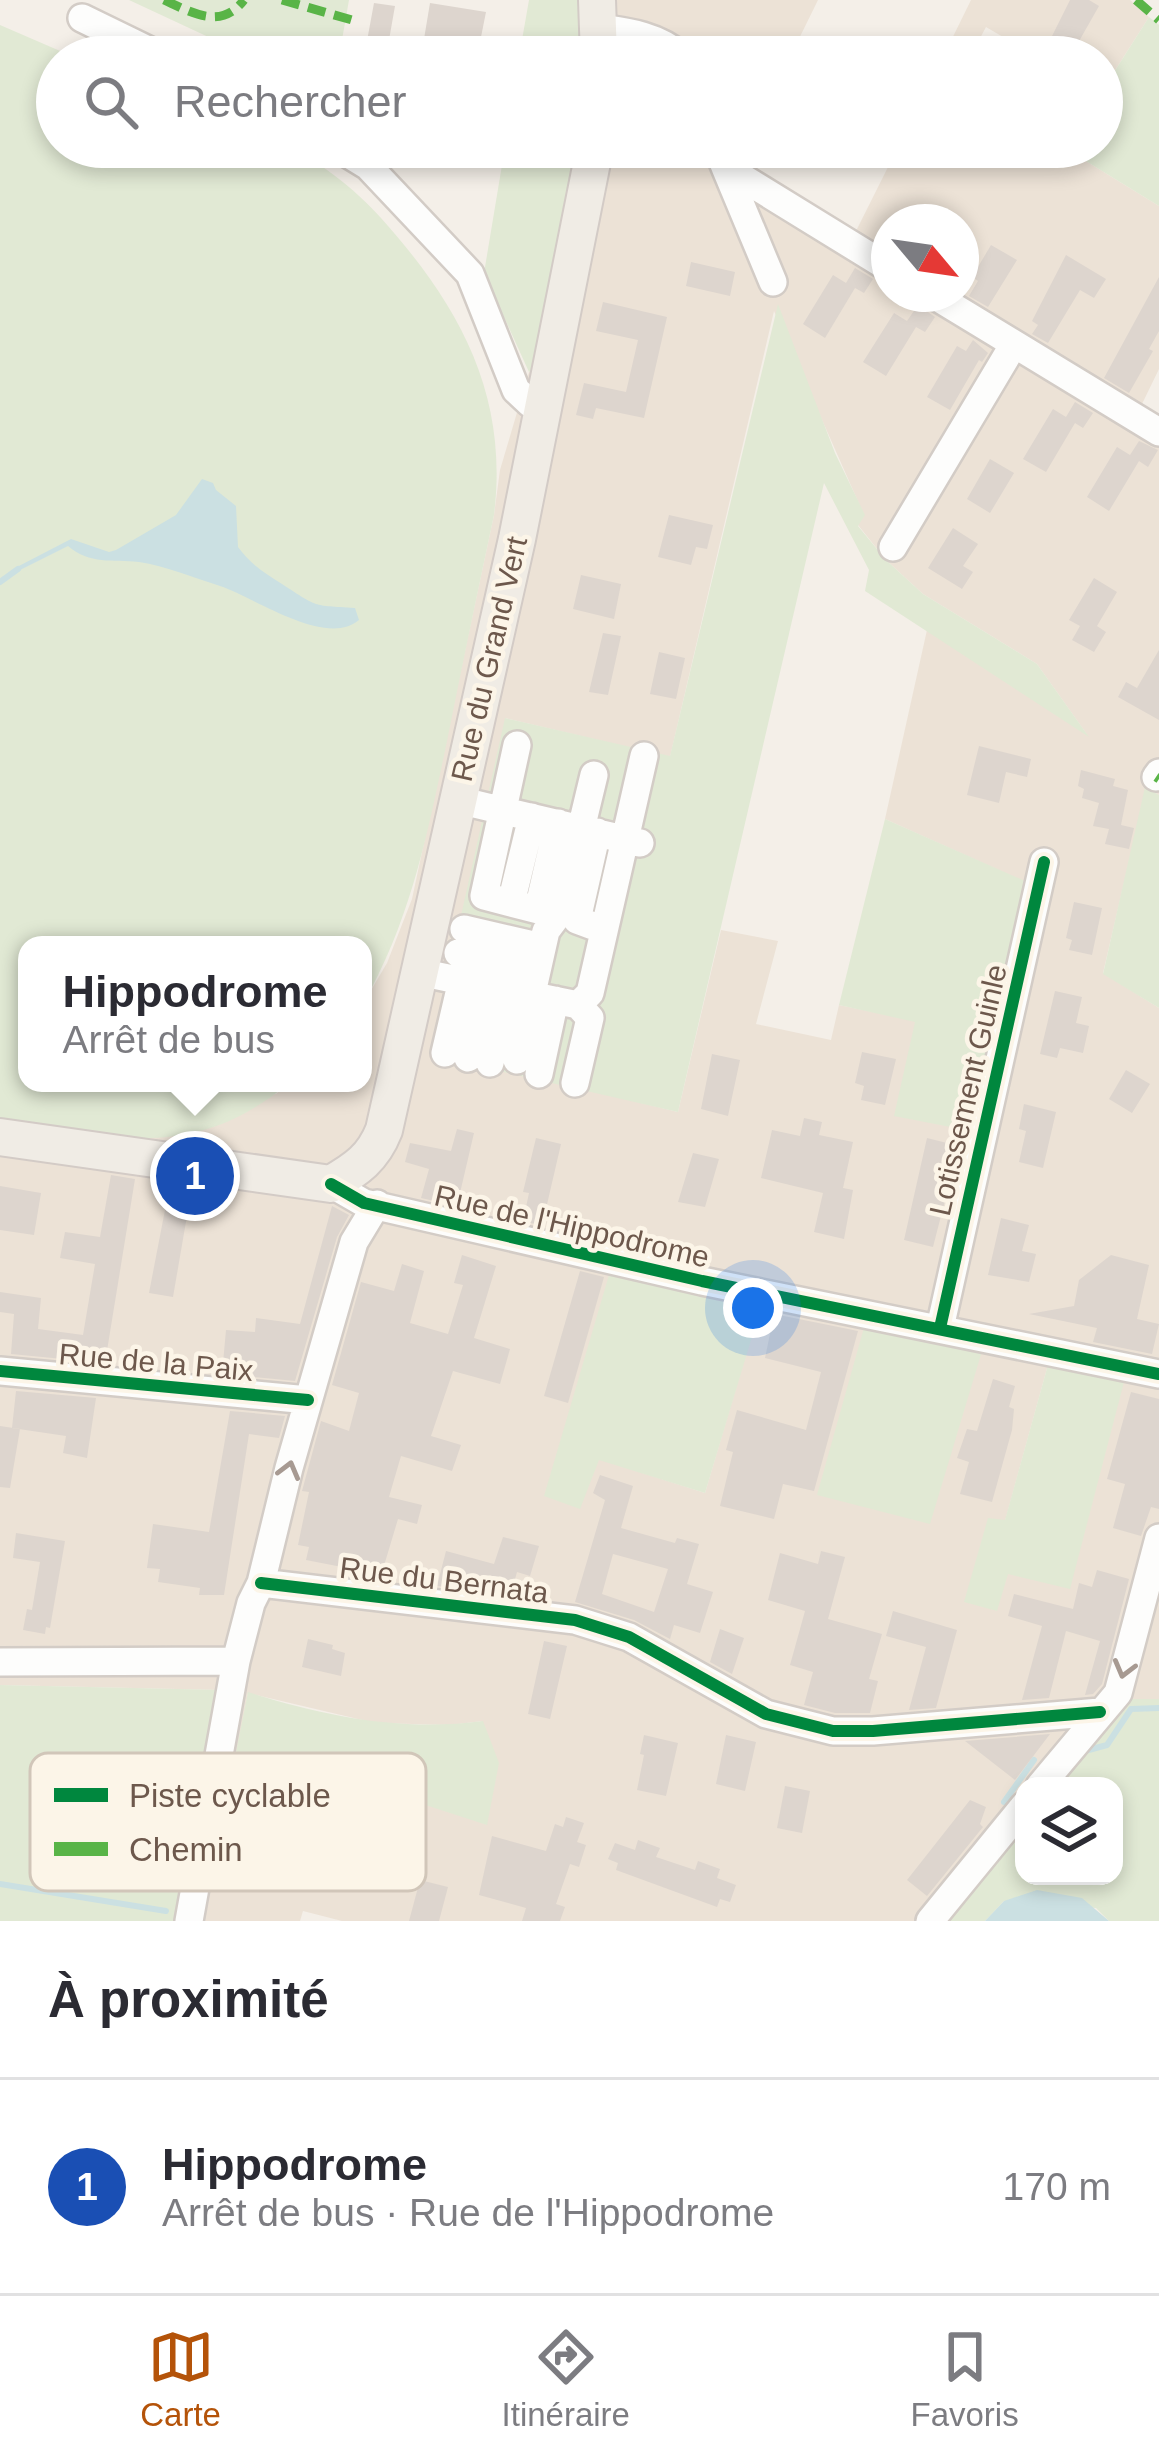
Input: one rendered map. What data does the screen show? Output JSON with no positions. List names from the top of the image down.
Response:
{
  "streets": {
    "main road": ["Rue du Grand Vert", "Rue de l'Hippodrome"],
    "street": ["Lotissement Guinle", "Rue de la Paix", "Rue du Bernata"]
  },
  "crossings": [
    ["Lotissement Guinle", "Rue de l'Hippodrome"]
  ],
  "legend": ["Piste cyclable", "Chemin"],
  "north": "bottom right",
  "page": {
    "search": "Rechercher",
    "popup": ["Hippodrome", "Arrêt de bus"],
    "pins": "1",
    "heading": "À proximité",
    "list": [
      {
        "mark": "1",
        "name": "Hippodrome",
        "note": "Arrêt de bus · Rue de l'Hippodrome",
        "value": "170 m"
      }
    ],
    "nav": ["Carte", "Itinéraire", "Favoris"]
  }
}
